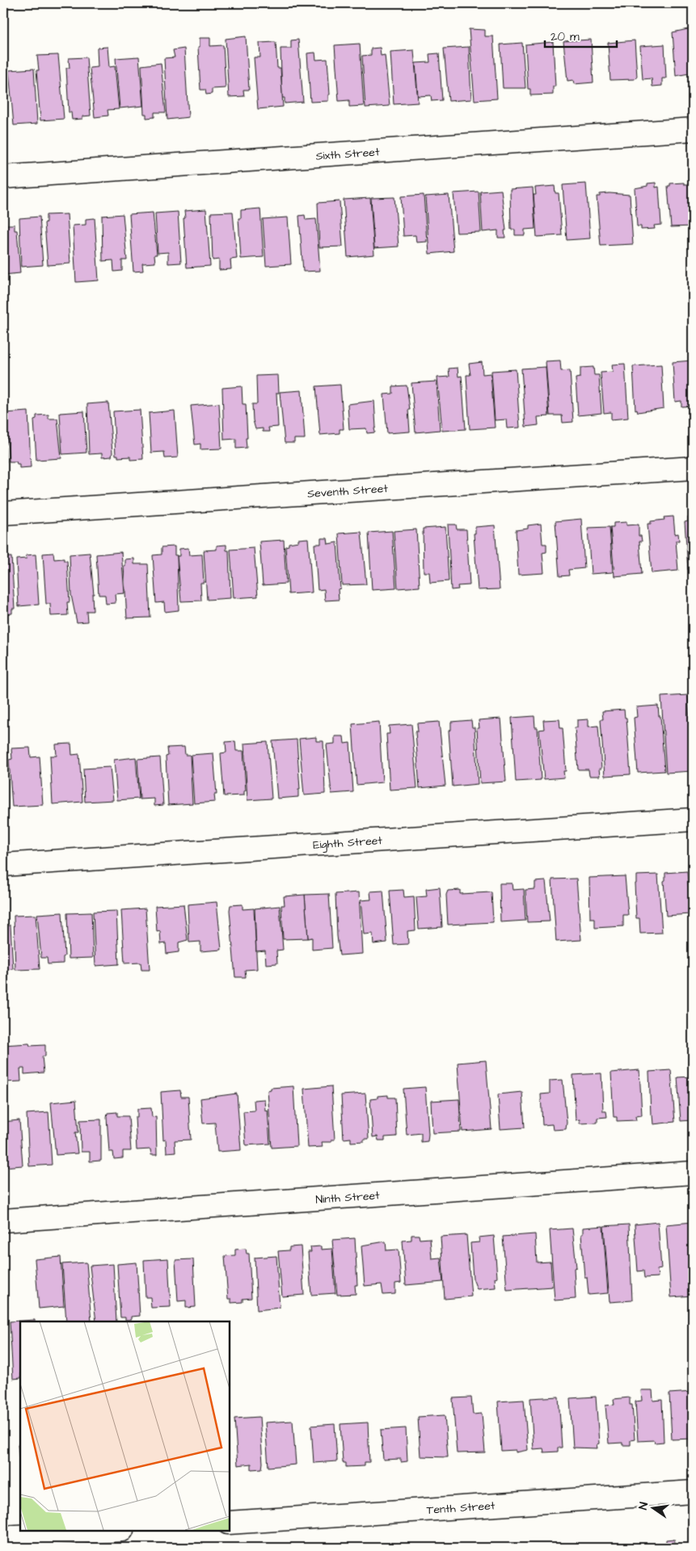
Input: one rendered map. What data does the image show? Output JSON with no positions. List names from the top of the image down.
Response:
{
  "streets": {
    "street": [
      "Sixth Street",
      "Seventh Street",
      "Eighth Street",
      "Ninth Street",
      "Tenth Street"
    ]
  },
  "scale_bar": "20 m",
  "north": "left"
}
